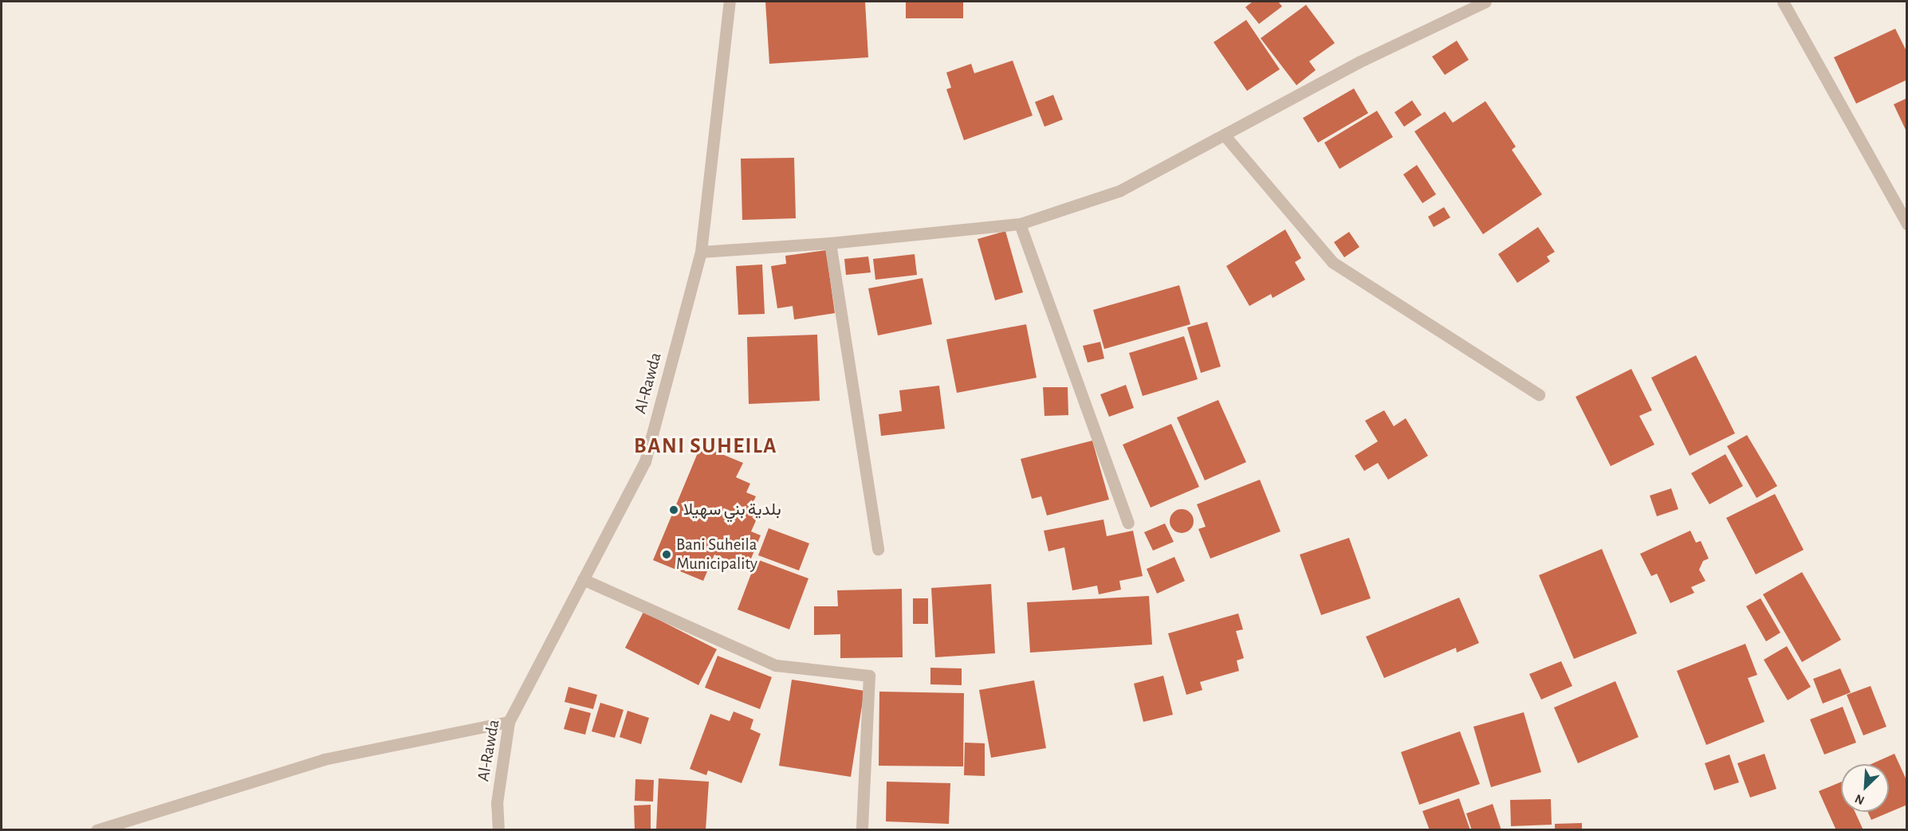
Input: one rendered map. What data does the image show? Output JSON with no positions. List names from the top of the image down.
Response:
{
  "streets": {
    "street": ["Al-Rawda"]
  },
  "districts": ["BANI SUHEILA"],
  "places": ["بلدية بني سهيلا", "Bani Suheila Municipality"],
  "north": "bottom left"
}
